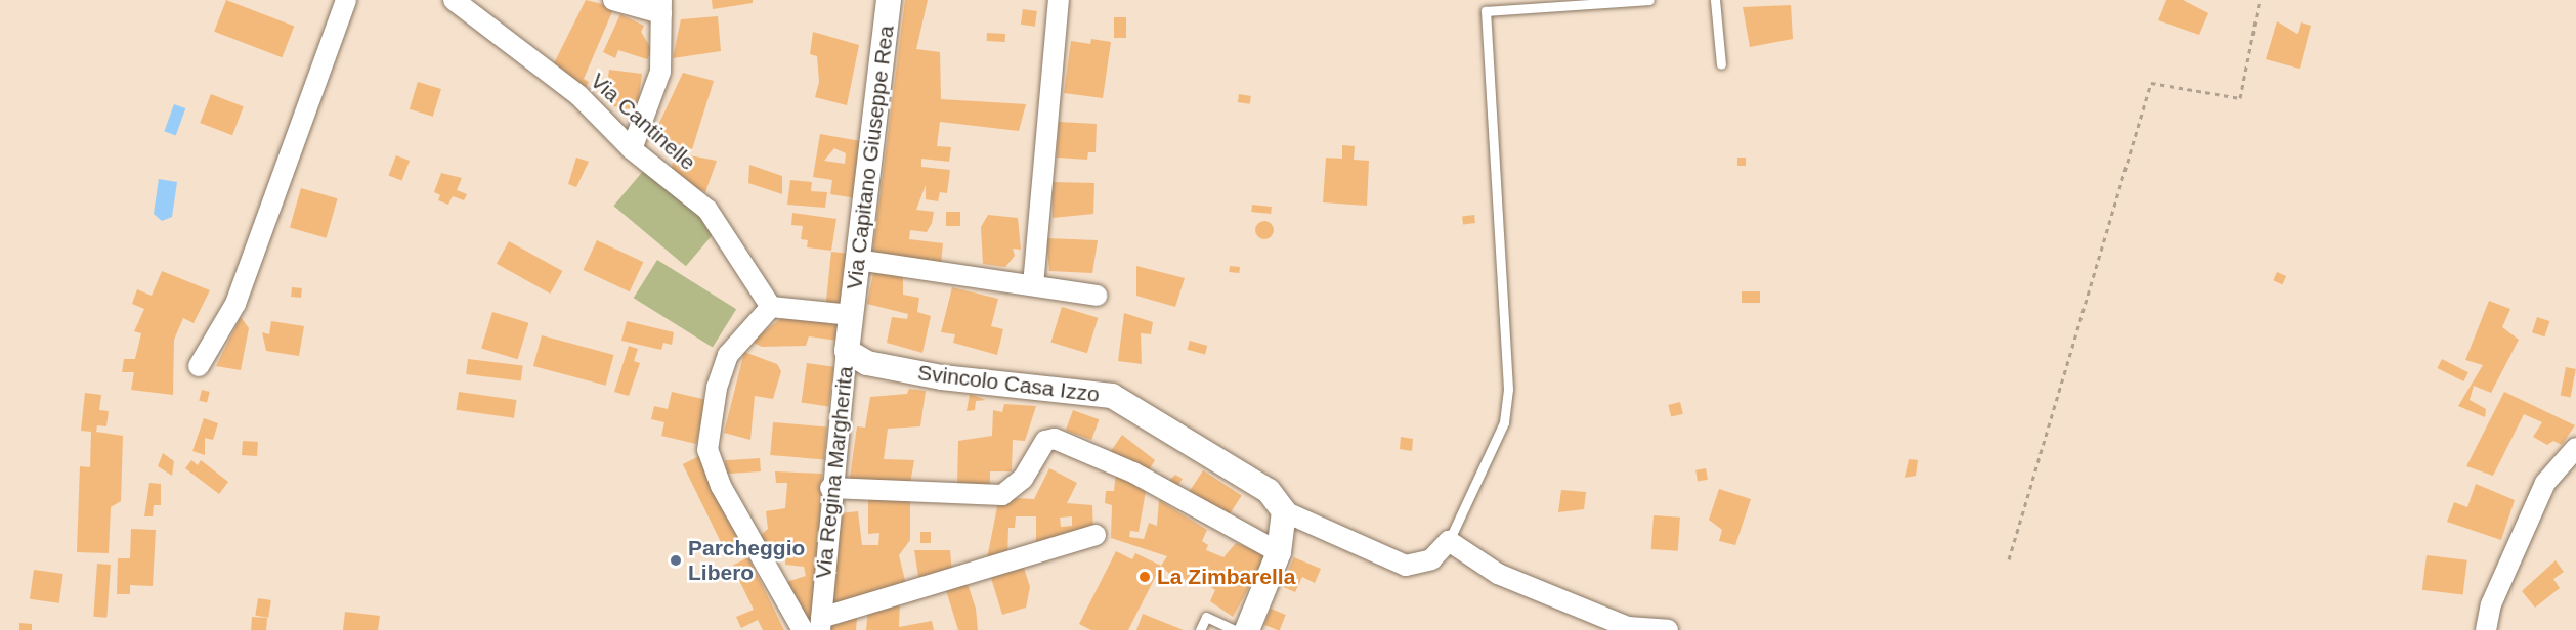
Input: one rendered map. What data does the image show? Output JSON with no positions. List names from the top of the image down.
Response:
{
  "streets": {
    "street": [
      "Via Cantinelle",
      "Via Capitano Giuseppe Rea",
      "Svincolo Casa Izzo",
      "Via Regina Margherita"
    ]
  },
  "crossings": [
    ["Via Capitano Giuseppe Rea", "Via Regina Margherita"],
    ["Svincolo Casa Izzo", "Via Regina Margherita"]
  ],
  "places": ["Parcheggio Libero", "La Zimbarella"]
}
